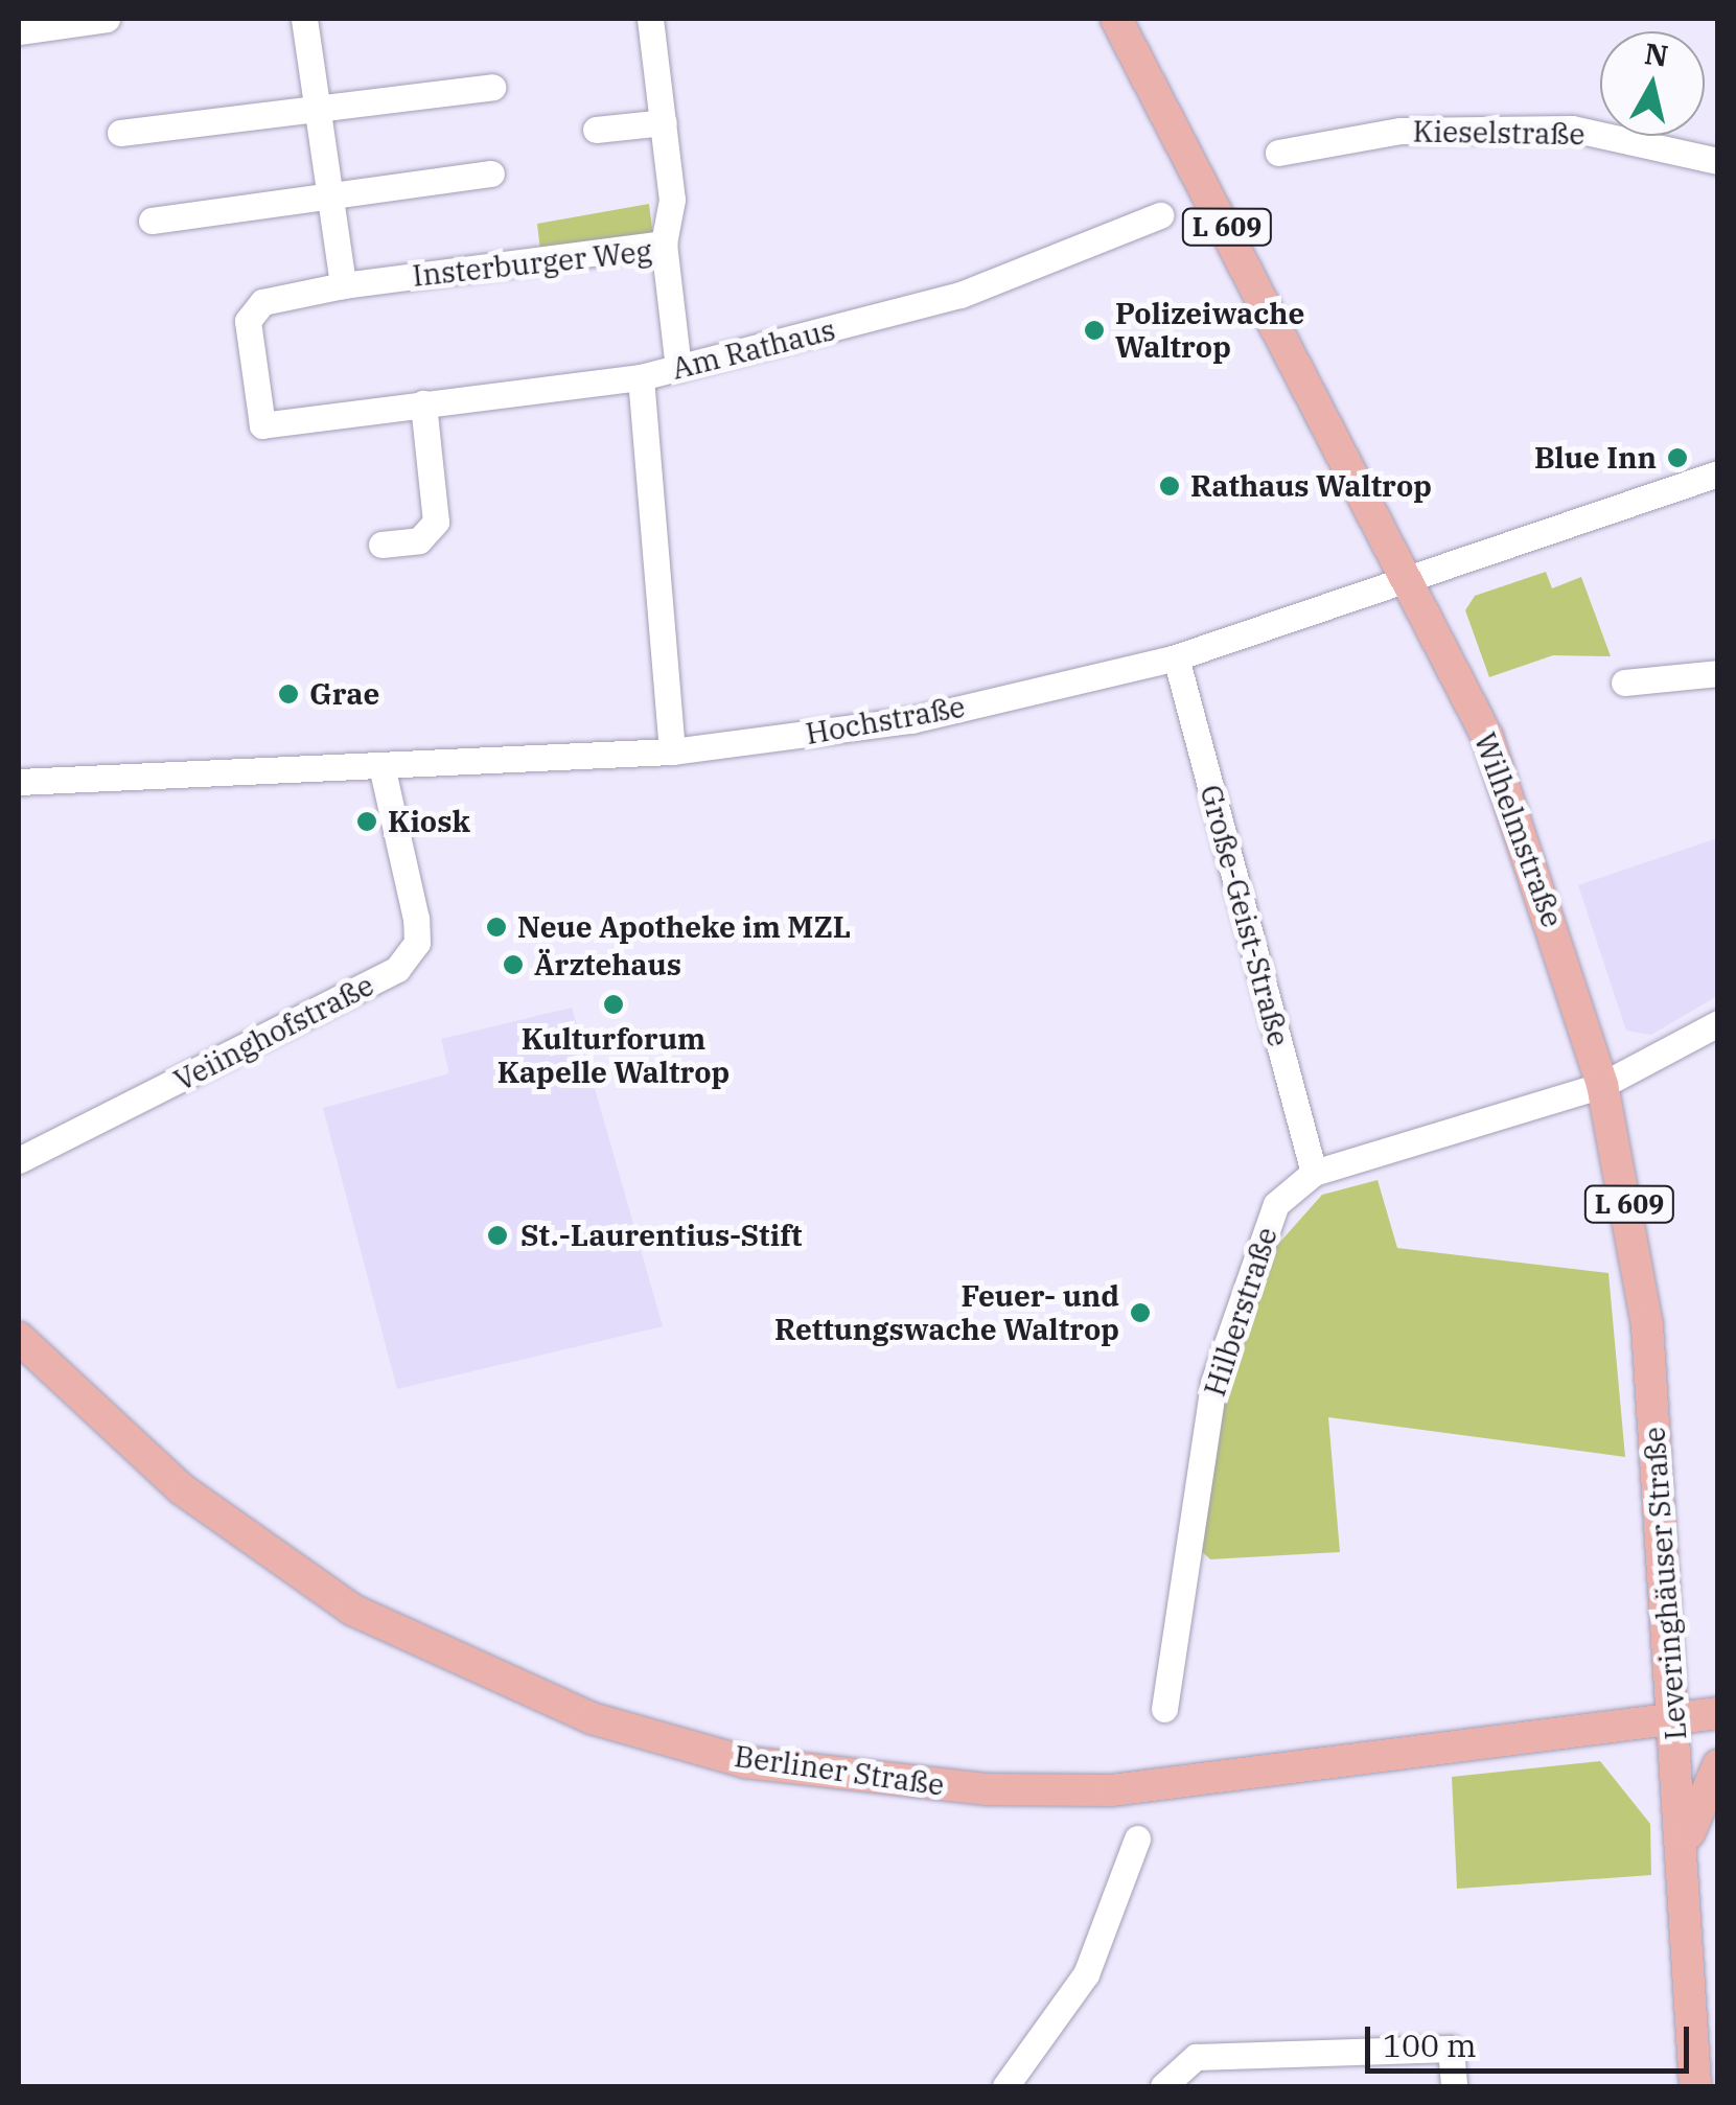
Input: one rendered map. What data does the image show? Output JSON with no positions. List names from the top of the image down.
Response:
{
  "streets": {
    "main road": [
      "L 609",
      "Wilhelmstraße",
      "Leveringhäuser Straße",
      "Berliner Straße"
    ],
    "street": [
      "Kieselstraße",
      "Insterburger Weg",
      "Am Rathaus",
      "Hochstraße",
      "Große-Geist-Straße",
      "Veiinghofstraße",
      "Hilberstraße"
    ]
  },
  "crossings": [
    ["L 609", "Hochstraße"],
    ["L 609", "Wilhelmstraße"],
    ["Insterburger Weg", "Am Rathaus"],
    ["Am Rathaus", "Hochstraße"],
    ["Hochstraße", "Wilhelmstraße"],
    ["Hochstraße", "Große-Geist-Straße"],
    ["Hochstraße", "Veiinghofstraße"],
    ["Wilhelmstraße", "Hilberstraße"],
    ["Wilhelmstraße", "Leveringhäuser Straße"],
    ["Große-Geist-Straße", "Hilberstraße"],
    ["Hilberstraße", "Leveringhäuser Straße"],
    ["Leveringhäuser Straße", "Berliner Straße"]
  ],
  "places": [
    "Polizeiwache Waltrop",
    "Blue Inn",
    "Rathaus Waltrop",
    "Grae",
    "Kiosk",
    "Neue Apotheke im MZL",
    "Ärztehaus",
    "Kulturforum Kapelle Waltrop",
    "St.-Laurentius-Stift",
    "Feuer- und Rettungswache Waltrop"
  ],
  "scale_bar": "100 m",
  "north": "top"
}
